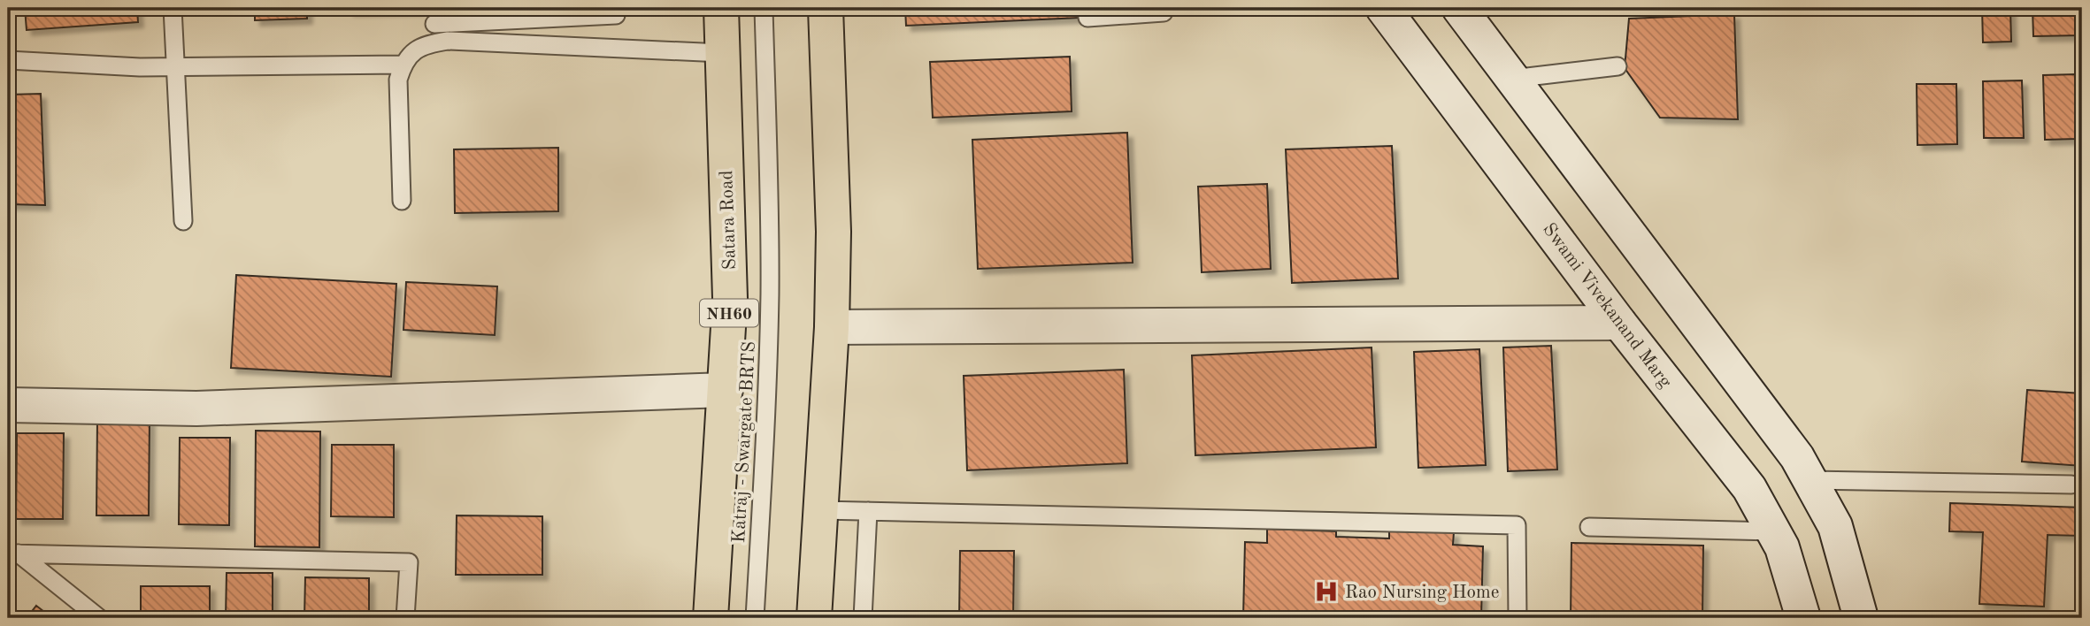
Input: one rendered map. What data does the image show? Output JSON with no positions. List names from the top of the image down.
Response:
{
  "streets": {
    "highway": ["Satara Road", "NH60"],
    "main road": ["Swami Vivekanand Marg"],
    "lane": ["Katraj - Swargate BRTS"]
  },
  "places": {
    "hospital": ["Rao Nursing Home"]
  }
}
